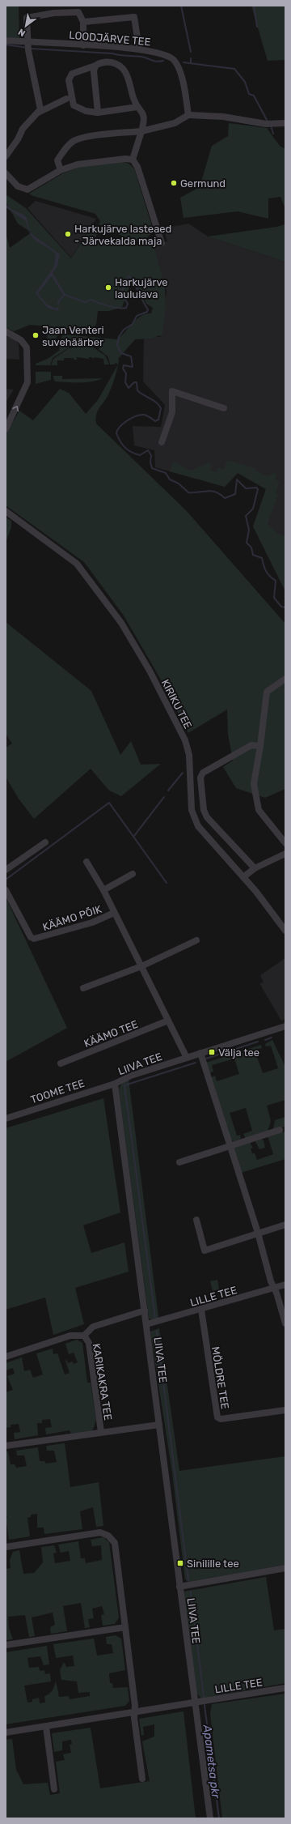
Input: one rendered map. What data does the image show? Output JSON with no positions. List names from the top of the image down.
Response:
{
  "streets": {
    "street": [
      "LOODJÄRVE TEE",
      "KIRIKU TEE",
      "KÄÄMO PÕIK",
      "KÄÄMO TEE",
      "LIIVA TEE",
      "TOOME TEE",
      "LILLE TEE",
      "MÖLDRE TEE",
      "KARIKAKRA TEE"
    ]
  },
  "crossings": [
    ["LIIVA TEE", "TOOME TEE"],
    ["LIIVA TEE", "LILLE TEE"],
    ["LIIVA TEE", "KARIKAKRA TEE"],
    ["LILLE TEE", "MÖLDRE TEE"]
  ],
  "water": ["Apametsa pkr"],
  "places": {
    "other": [
      "Germund",
      "Harkujärve lasteaed - Järvekalda maja",
      "Harkujärve laululava",
      "Jaan Venteri suvehäärber"
    ],
    "transit": ["Välja tee", "Sinilille tee"]
  },
  "north": "bottom left"
}
